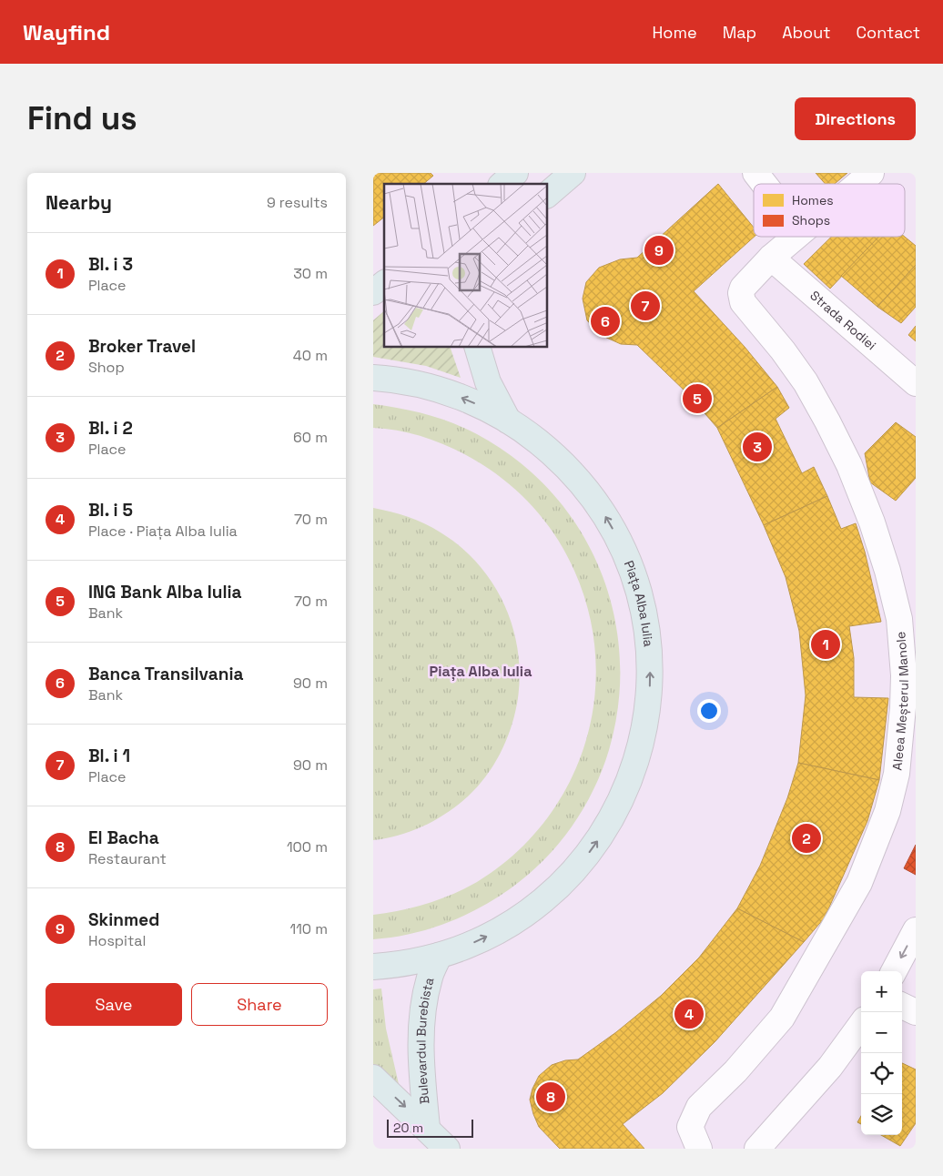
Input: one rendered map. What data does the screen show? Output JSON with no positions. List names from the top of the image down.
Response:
{
  "streets": {
    "main road": ["Piața Alba Iulia", "Bulevardul Burebista"],
    "street": ["Strada Rodiei", "Aleea Meșterul Manole"]
  },
  "crossings": [
    ["Strada Rodiei", "Aleea Meșterul Manole"],
    ["Piața Alba Iulia", "Bulevardul Burebista"]
  ],
  "districts": ["Piața Alba Iulia"],
  "legend": ["Homes", "Shops"],
  "scale_bar": "20 m",
  "page": {
    "header": "Wayfind",
    "nav": [
      "Home",
      "Map",
      "About",
      "Contact"
    ],
    "buttons": [
      "Directions",
      ["Save", "Share"]
    ],
    "title": "Find us",
    "heading": ["Nearby", "9 results"],
    "list": [
      {
        "mark": "1",
        "name": "Bl. i 3",
        "note": "Place",
        "value": "30 m"
      },
      {
        "mark": "2",
        "name": "Broker Travel",
        "note": "Shop",
        "value": "40 m"
      },
      {
        "mark": "3",
        "name": "Bl. i 2",
        "note": "Place",
        "value": "60 m"
      },
      {
        "mark": "4",
        "name": "Bl. i 5",
        "note": "Place · Piața Alba Iulia",
        "value": "70 m"
      },
      {
        "mark": "5",
        "name": "ING Bank Alba Iulia",
        "note": "Bank",
        "value": "70 m"
      },
      {
        "mark": "6",
        "name": "Banca Transilvania",
        "note": "Bank",
        "value": "90 m"
      },
      {
        "mark": "7",
        "name": "Bl. i 1",
        "note": "Place",
        "value": "90 m"
      },
      {
        "mark": "8",
        "name": "El Bacha",
        "note": "Restaurant",
        "value": "100 m"
      },
      {
        "mark": "9",
        "name": "Skinmed",
        "note": "Hospital",
        "value": "110 m"
      }
    ],
    "pins": [
      "9",
      "7",
      "6",
      "5",
      "3",
      "1",
      "2",
      "4",
      "8"
    ],
    "map_buttons": ["+", "−"],
    "scale": "20 m"
  }
}
